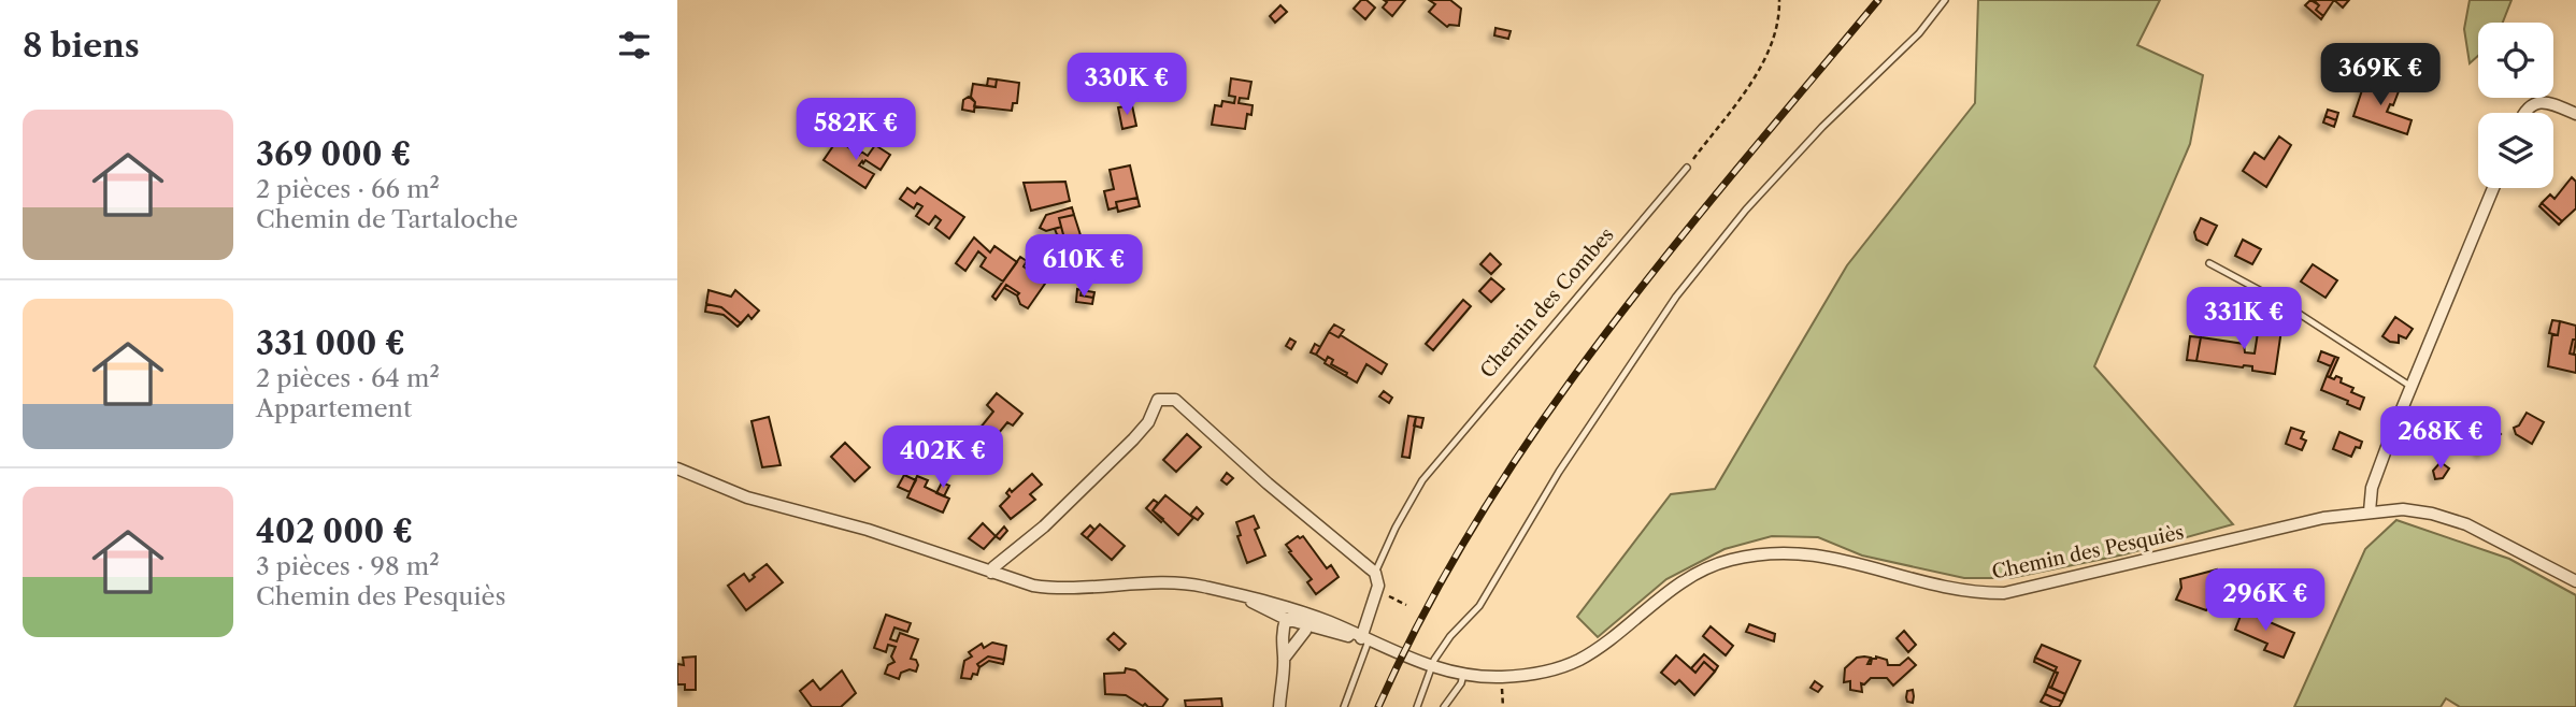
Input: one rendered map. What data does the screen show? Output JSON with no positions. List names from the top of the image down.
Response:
{
  "streets": {
    "street": ["Chemin des Combes", "Chemin des Pesquiès"]
  },
  "crossings": [
    ["Chemin des Combes", "Chemin des Pesquiès"]
  ],
  "page": {
    "heading": "8 biens",
    "price": [
      "369K €",
      "330K €",
      "582K €",
      "610K €",
      "331K €",
      "268K €",
      "402K €",
      "296K €"
    ],
    "list": [
      {
        "name": "369 000 €",
        "note": "2 pièces · 66 m² · Chemin de Tartaloche"
      },
      {
        "name": "331 000 €",
        "note": "2 pièces · 64 m² · Appartement"
      },
      {
        "name": "402 000 €",
        "note": "3 pièces · 98 m² · Chemin des Pesquiès"
      }
    ]
  }
}
